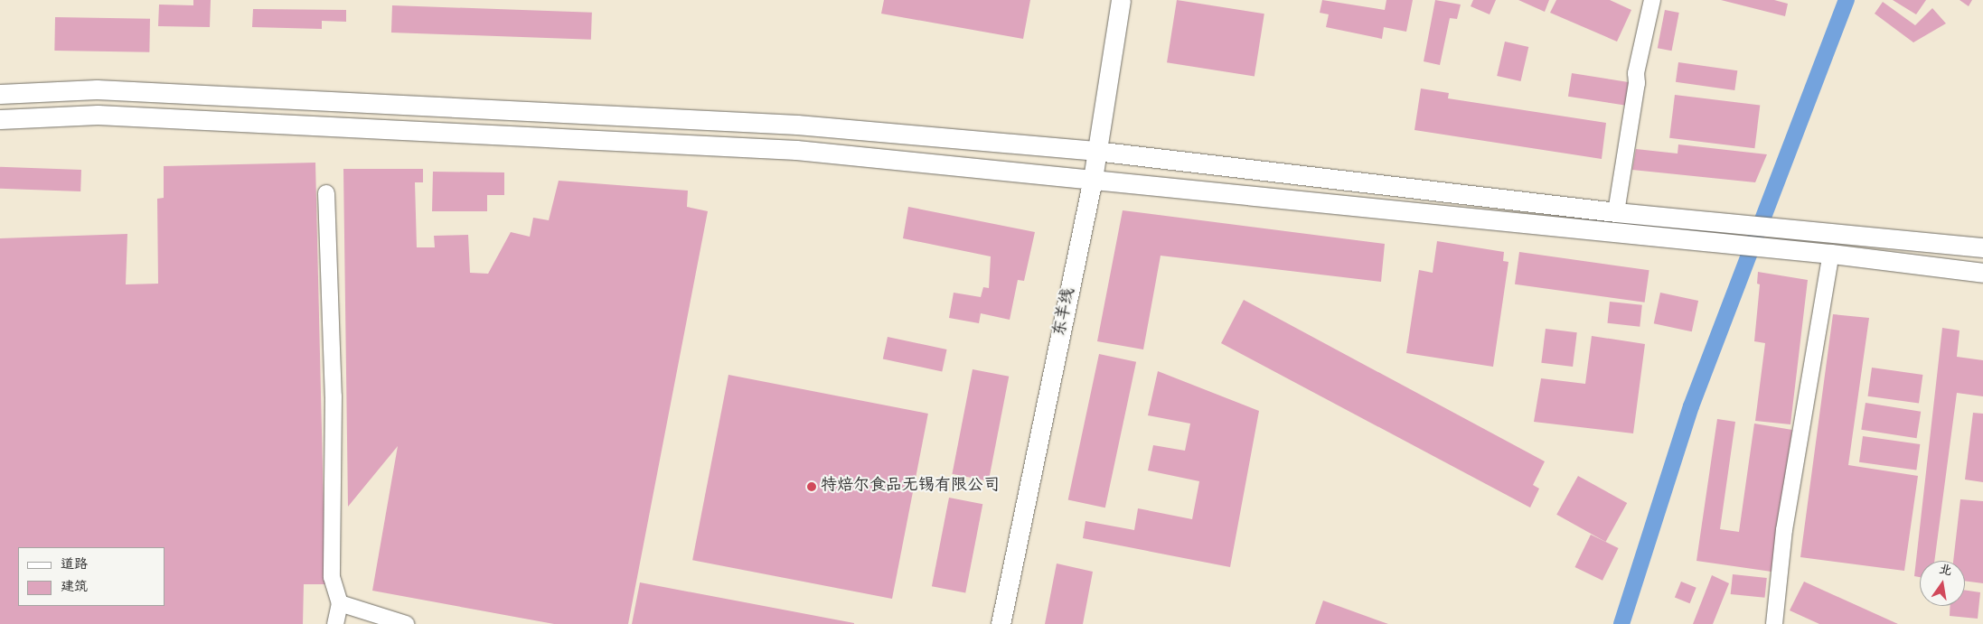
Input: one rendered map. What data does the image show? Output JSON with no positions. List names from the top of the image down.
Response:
{
  "streets": {
    "main road": ["东羊线"]
  },
  "places": ["特焙尔食品无锡有限公司"],
  "legend": ["道路", "建筑"],
  "north": "top"
}
